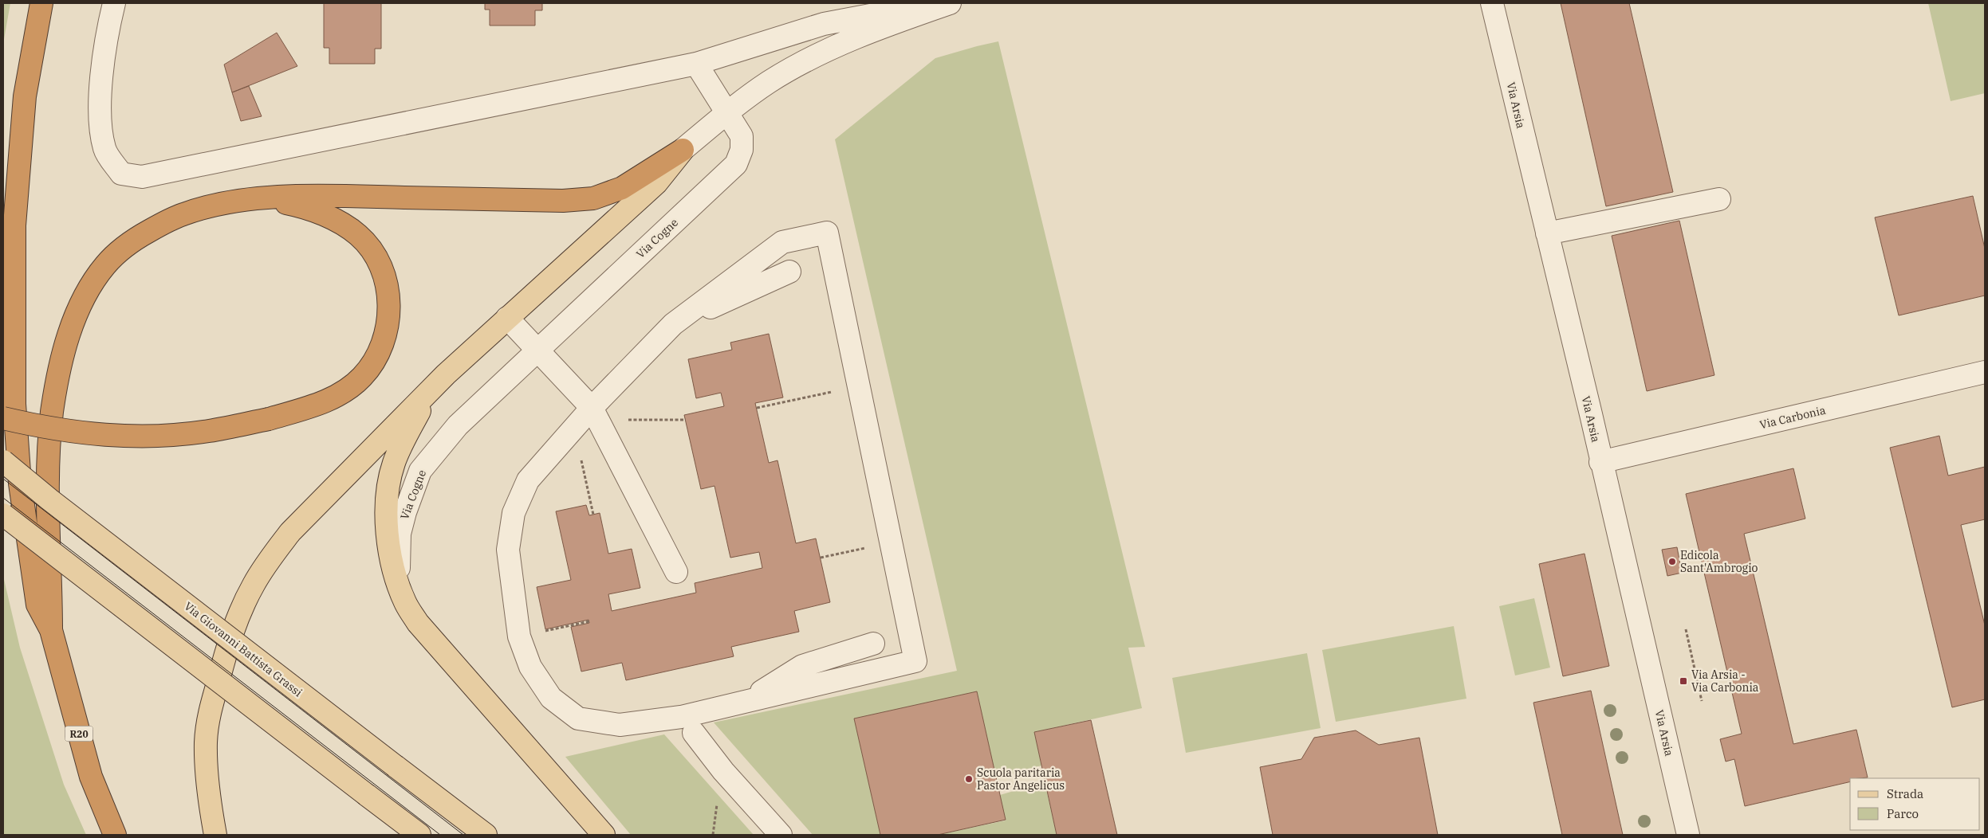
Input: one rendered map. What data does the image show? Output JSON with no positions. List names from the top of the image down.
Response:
{
  "streets": {
    "highway": ["R20"],
    "main road": ["Via Giovanni Battista Grassi"],
    "street": ["Via Arsia", "Via Cogne", "Via Carbonia"]
  },
  "crossings": [
    ["Via Arsia", "Via Carbonia"]
  ],
  "places": {
    "other": ["Edicola Sant'Ambrogio", "Scuola paritaria Pastor Angelicus"],
    "transit": ["Via Arsia - Via Carbonia"]
  },
  "legend": ["Strada", "Parco"]
}
